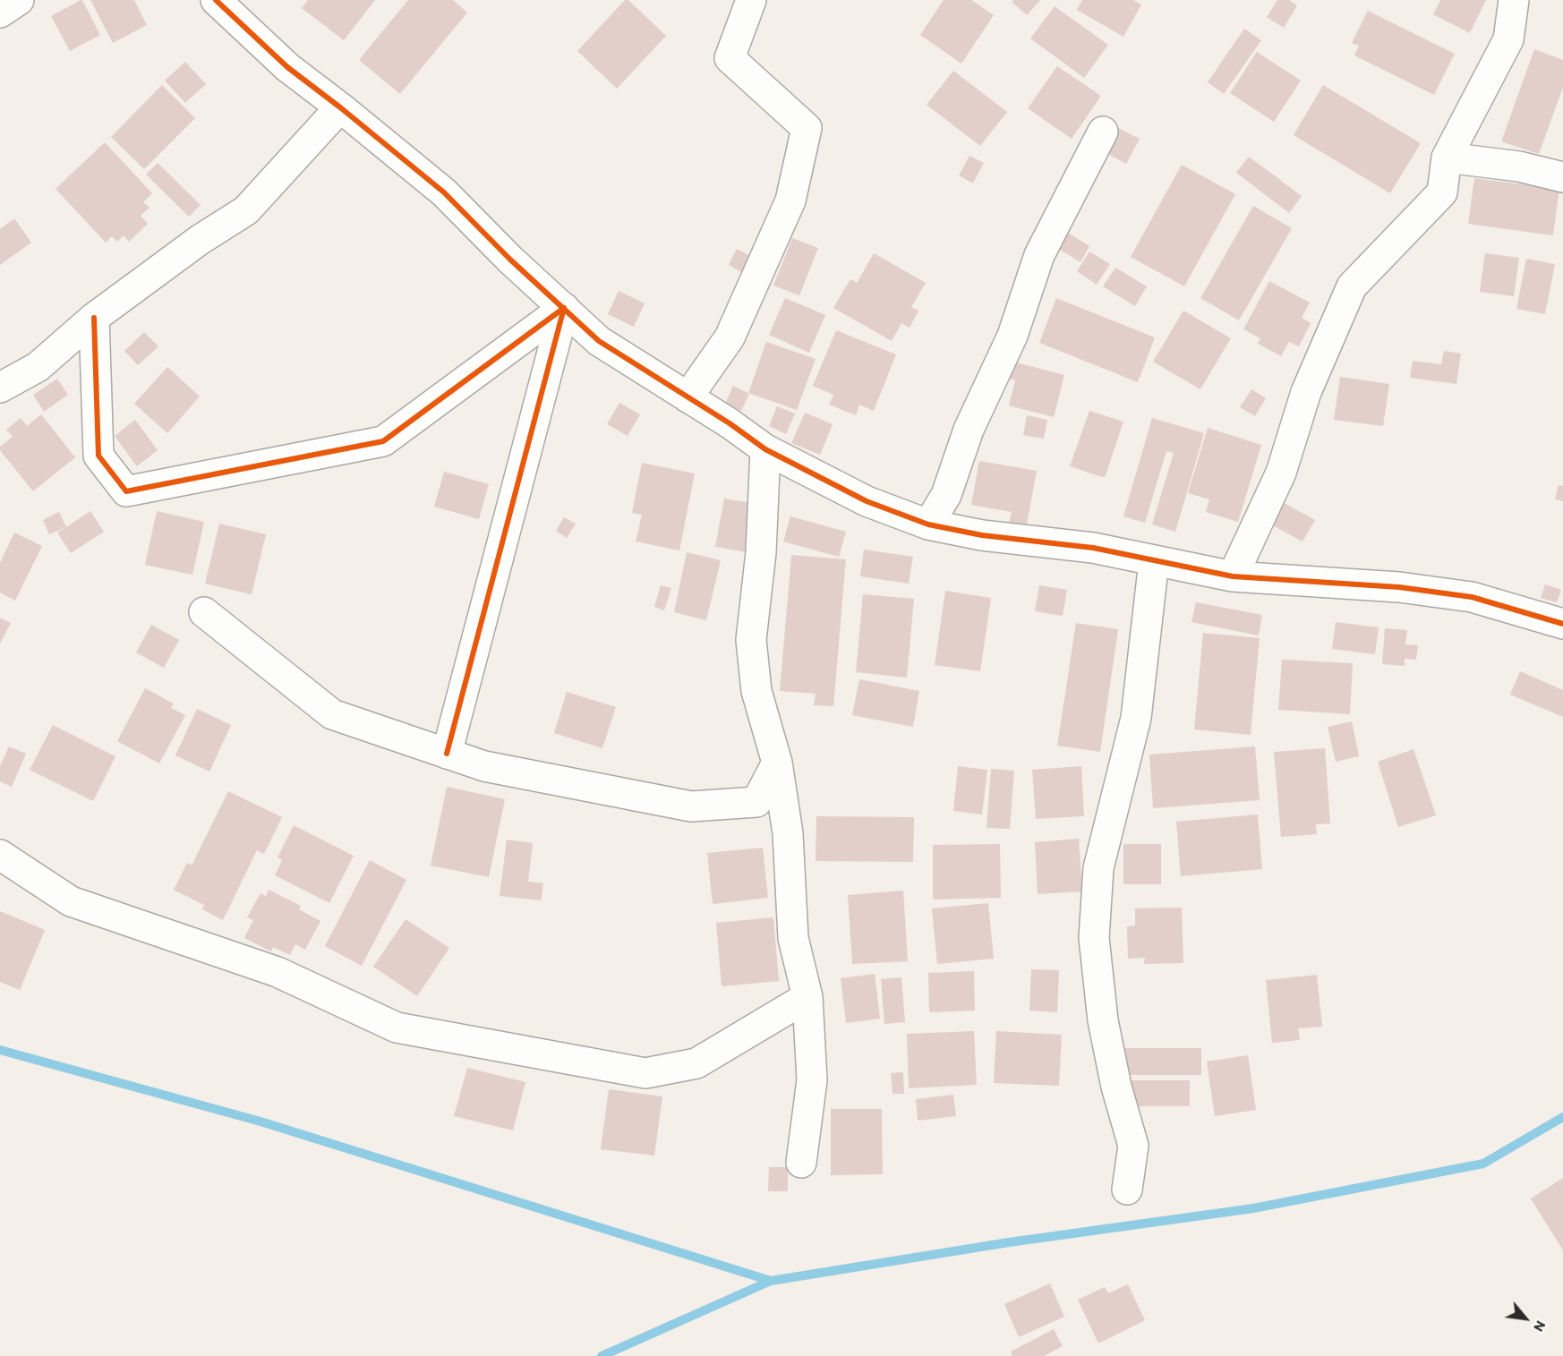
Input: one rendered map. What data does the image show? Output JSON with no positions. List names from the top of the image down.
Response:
{
  "north": "bottom right"
}
